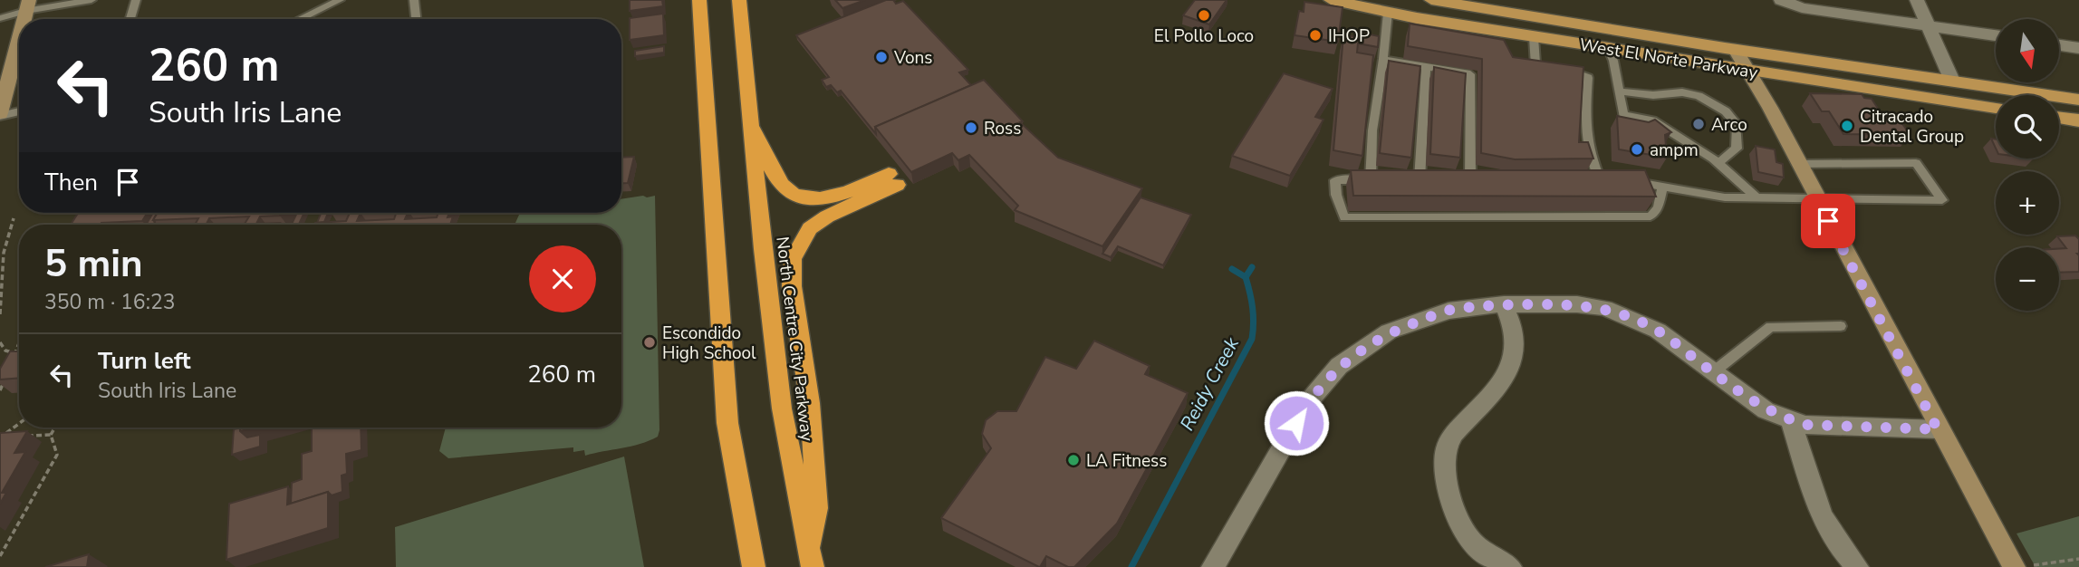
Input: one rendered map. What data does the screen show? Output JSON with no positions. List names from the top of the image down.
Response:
{
  "streets": {
    "highway": ["North Centre City Parkway"],
    "main road": ["West El Norte Parkway"]
  },
  "water": ["Reidy Creek"],
  "places": [
    "El Pollo Loco",
    "IHOP",
    "Vons",
    "Arco",
    "Citracado Dental Group",
    "Ross",
    "ampm",
    "Escondido High School",
    "LA Fitness"
  ],
  "north": "bottom",
  "page": {
    "map_buttons": ["+", "−"],
    "turn": ["260 m", "South Iris Lane"],
    "then": "Then",
    "heading": ["5 min", "350 m · 16:23"],
    "list": [
      {
        "name": "Turn left",
        "note": "South Iris Lane",
        "value": "260 m"
      }
    ]
  }
}
